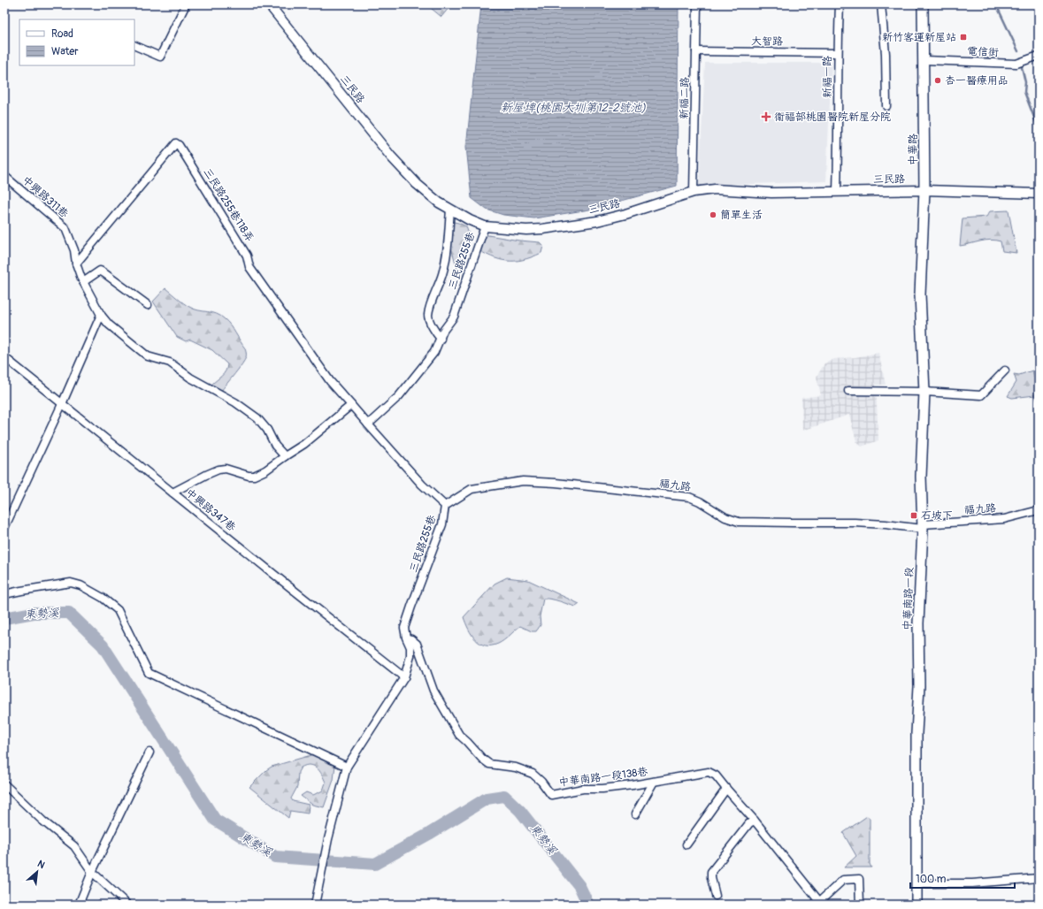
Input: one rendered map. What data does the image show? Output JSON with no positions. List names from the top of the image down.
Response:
{
  "streets": {
    "main road": ["中華路", "中華南路一段"],
    "street": [
      "大智路",
      "電信街",
      "新福一路",
      "三民路",
      "新福二路",
      "中興路311巷",
      "三民路255巷118弄",
      "三民路255巷",
      "福九路",
      "中興路347巷",
      "中華南路一段138巷"
    ]
  },
  "crossings": [
    ["大智路", "新福一路"],
    ["大智路", "新福二路"],
    ["電信街", "中華路"],
    ["新福一路", "三民路"],
    ["三民路", "新福二路"],
    ["三民路", "中華路"],
    ["三民路", "三民路255巷"],
    ["中華路", "中華南路一段"],
    ["中興路311巷", "三民路255巷118弄"],
    ["三民路255巷", "福九路"],
    ["三民路255巷", "中興路347巷"],
    ["三民路255巷", "中華南路一段138巷"],
    ["福九路", "中華南路一段"]
  ],
  "water": ["新屋埤(桃園大圳第12-2號池)", "東勢溪"],
  "places": {
    "transit": ["新竹客運新屋站", "石坡下"],
    "other": ["杏一醫療用品", "簡單生活"],
    "health": ["衛福部桃園醫院新屋分院"]
  },
  "legend": ["Road", "Water"],
  "scale_bar": "100 m",
  "north": "top right"
}
